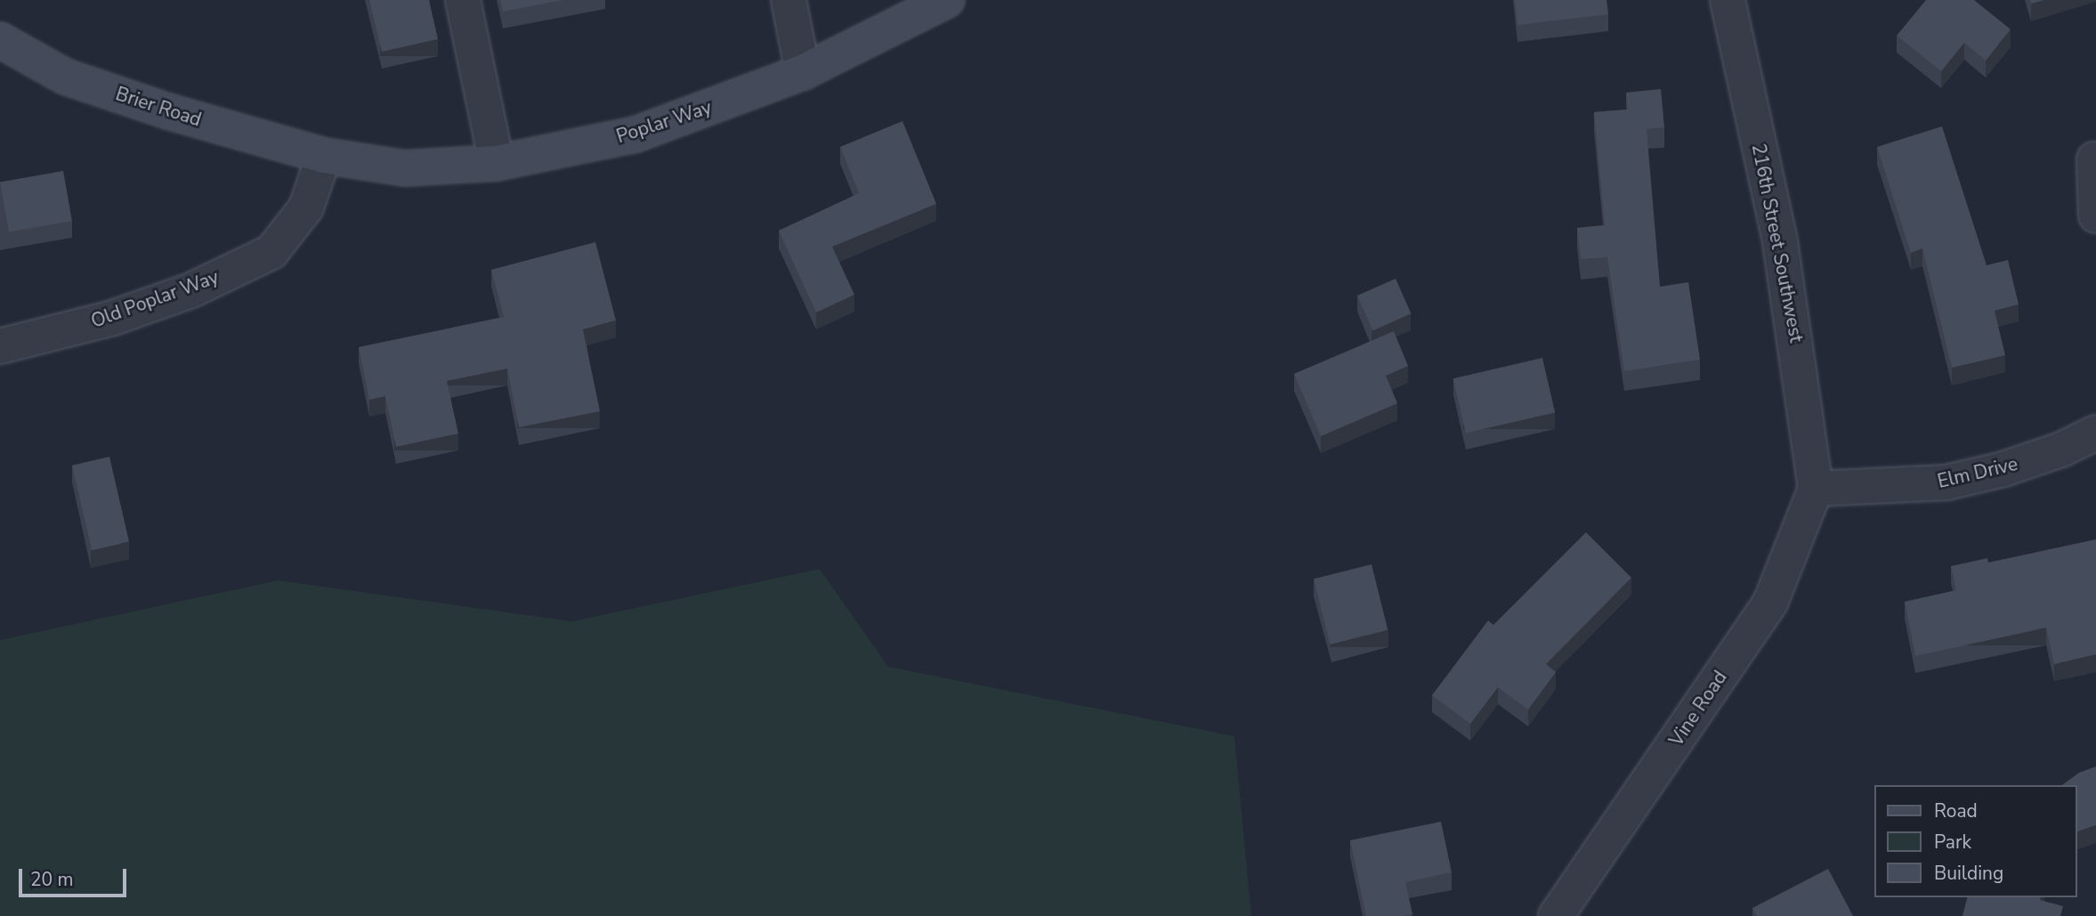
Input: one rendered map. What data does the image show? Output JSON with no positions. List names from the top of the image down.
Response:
{
  "streets": {
    "main road": ["Brier Road", "Poplar Way"],
    "street": [
      "216th Street Southwest",
      "Old Poplar Way",
      "Elm Drive",
      "Vine Road"
    ]
  },
  "crossings": [
    ["Brier Road", "Poplar Way"],
    ["Brier Road", "Old Poplar Way"],
    ["Poplar Way", "Old Poplar Way"],
    ["216th Street Southwest", "Elm Drive"],
    ["216th Street Southwest", "Vine Road"],
    ["Elm Drive", "Vine Road"]
  ],
  "legend": ["Road", "Park", "Building"],
  "scale_bar": "20 m"
}
